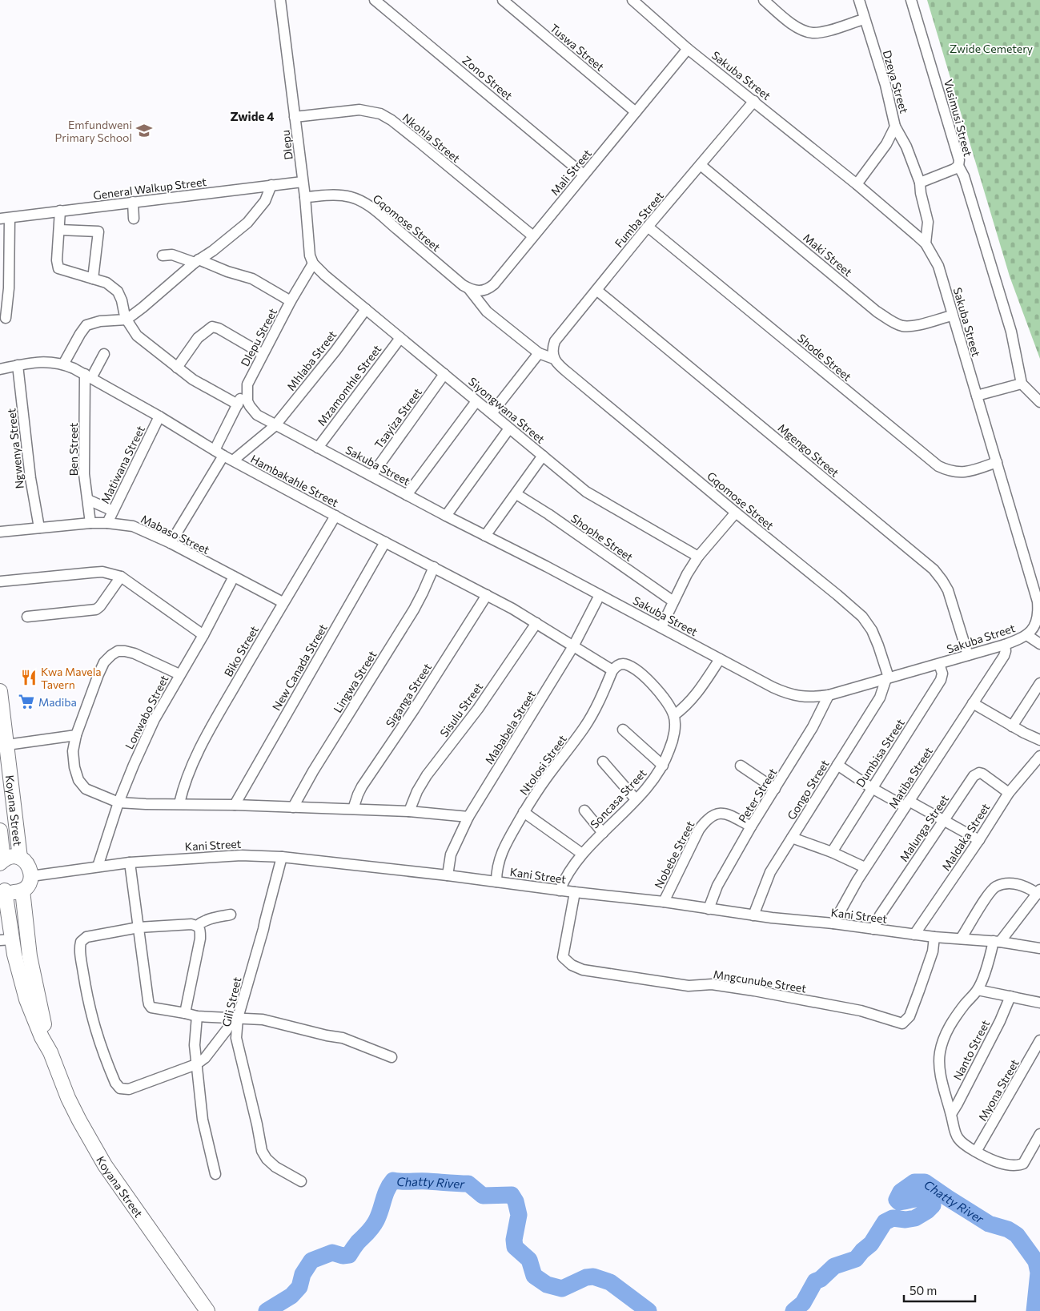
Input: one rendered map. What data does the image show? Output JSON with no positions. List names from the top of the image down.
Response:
{
  "streets": {
    "main road": ["Koyana Street"],
    "street": [
      "Tuswa Street",
      "Sakuba Street",
      "Zono Street",
      "Dzeya Street",
      "Vusimusi Street",
      "Nkohla Street",
      "Dlepu",
      "Mali Street",
      "General Walkup Street",
      "Fumba Street",
      "Gqomose Street",
      "Maki Street",
      "Dlepu Street",
      "Shode Street",
      "Mhlaba Street",
      "Mzamomhle Street",
      "Siyongwana Street",
      "Tsayiza Street",
      "Ngwenya Street",
      "Ben Street",
      "Mgengo Street",
      "Matiwana Street",
      "Hambakahle Street",
      "Mabaso Street",
      "Shophe Street",
      "Biko Street",
      "New Canada Street",
      "Lingwa Street",
      "Siganga Street",
      "Sisulu Street",
      "Lonwabo Street",
      "Mababela Street",
      "Dumbisa Street",
      "Ntolosi Street",
      "Matiba Street",
      "Gongo Street",
      "Peter Street",
      "Soncasa Street",
      "Malunga Street",
      "Maldaka Street",
      "Kani Street",
      "Nobebe Street",
      "Mngcunube Street",
      "Gili Street",
      "Nanto Street",
      "Myona Street"
    ]
  },
  "crossings": [
    ["Tuswa Street", "Mali Street"],
    ["Sakuba Street", "Dzeya Street"],
    ["Sakuba Street", "Mali Street"],
    ["Sakuba Street", "Fumba Street"],
    ["Sakuba Street", "Gqomose Street"],
    ["Sakuba Street", "Maki Street"],
    ["Sakuba Street", "Dlepu Street"],
    ["Sakuba Street", "Shode Street"],
    ["Sakuba Street", "Mhlaba Street"],
    ["Sakuba Street", "Mzamomhle Street"],
    ["Sakuba Street", "Tsayiza Street"],
    ["Sakuba Street", "Mgengo Street"],
    ["Sakuba Street", "Mababela Street"],
    ["Sakuba Street", "Dumbisa Street"],
    ["Sakuba Street", "Matiba Street"],
    ["Sakuba Street", "Gongo Street"],
    ["Sakuba Street", "Peter Street"],
    ["Zono Street", "Mali Street"],
    ["Nkohla Street", "Dlepu"],
    ["Nkohla Street", "Mali Street"],
    ["Dlepu", "General Walkup Street"],
    ["Dlepu", "Gqomose Street"],
    ["Dlepu", "Dlepu Street"],
    ["Dlepu", "Siyongwana Street"],
    ["Mali Street", "Gqomose Street"],
    ["Fumba Street", "Gqomose Street"],
    ["Fumba Street", "Maki Street"],
    ["Fumba Street", "Shode Street"],
    ["Fumba Street", "Mgengo Street"],
    ["Gqomose Street", "Gongo Street"],
    ["Dlepu Street", "Siyongwana Street"],
    ["Mhlaba Street", "Siyongwana Street"],
    ["Mhlaba Street", "Hambakahle Street"],
    ["Mzamomhle Street", "Siyongwana Street"],
    ["Siyongwana Street", "Tsayiza Street"],
    ["Ngwenya Street", "Hambakahle Street"],
    ["Ngwenya Street", "Mabaso Street"],
    ["Ben Street", "Hambakahle Street"],
    ["Ben Street", "Mabaso Street"],
    ["Matiwana Street", "Hambakahle Street"],
    ["Matiwana Street", "Mabaso Street"],
    ["Hambakahle Street", "Biko Street"],
    ["Hambakahle Street", "New Canada Street"],
    ["Hambakahle Street", "Lingwa Street"],
    ["Hambakahle Street", "Siganga Street"],
    ["Hambakahle Street", "Sisulu Street"],
    ["Hambakahle Street", "Mababela Street"],
    ["Hambakahle Street", "Ntolosi Street"],
    ["Mabaso Street", "Biko Street"],
    ["Mabaso Street", "Lonwabo Street"],
    ["Lonwabo Street", "Kani Street"],
    ["Mababela Street", "Kani Street"],
    ["Ntolosi Street", "Kani Street"],
    ["Matiba Street", "Kani Street"],
    ["Gongo Street", "Kani Street"],
    ["Peter Street", "Kani Street"],
    ["Peter Street", "Nobebe Street"],
    ["Soncasa Street", "Kani Street"],
    ["Malunga Street", "Maldaka Street"],
    ["Malunga Street", "Kani Street"],
    ["Maldaka Street", "Kani Street"],
    ["Kani Street", "Nobebe Street"],
    ["Kani Street", "Mngcunube Street"],
    ["Kani Street", "Gili Street"]
  ],
  "districts": ["Zwide 4"],
  "water": ["Chatty River"],
  "parks": ["Zwide Cemetery"],
  "places": {
    "school or university": ["Emfundweni Primary School"],
    "restaurant": ["Kwa Mavela Tavern"],
    "supermarket": ["Madiba"]
  },
  "scale_bar": "50 m"
}
